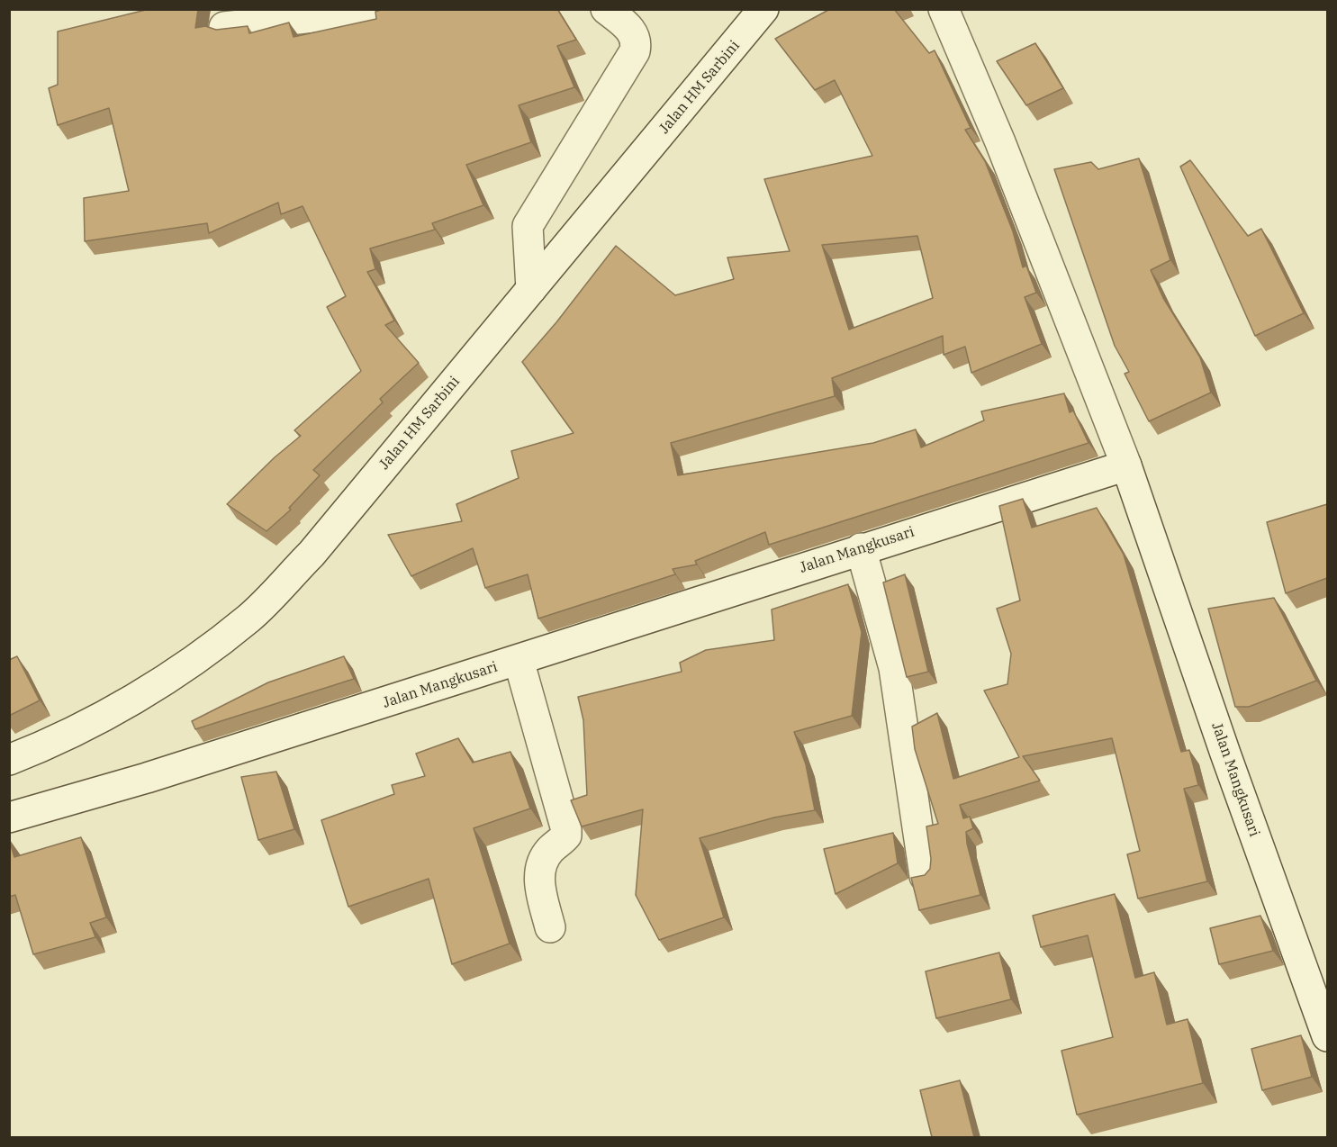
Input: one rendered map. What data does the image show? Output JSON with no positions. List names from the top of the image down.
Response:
{
  "streets": {
    "street": ["Jalan HM Sarbini", "Jalan Mangkusari"]
  }
}
